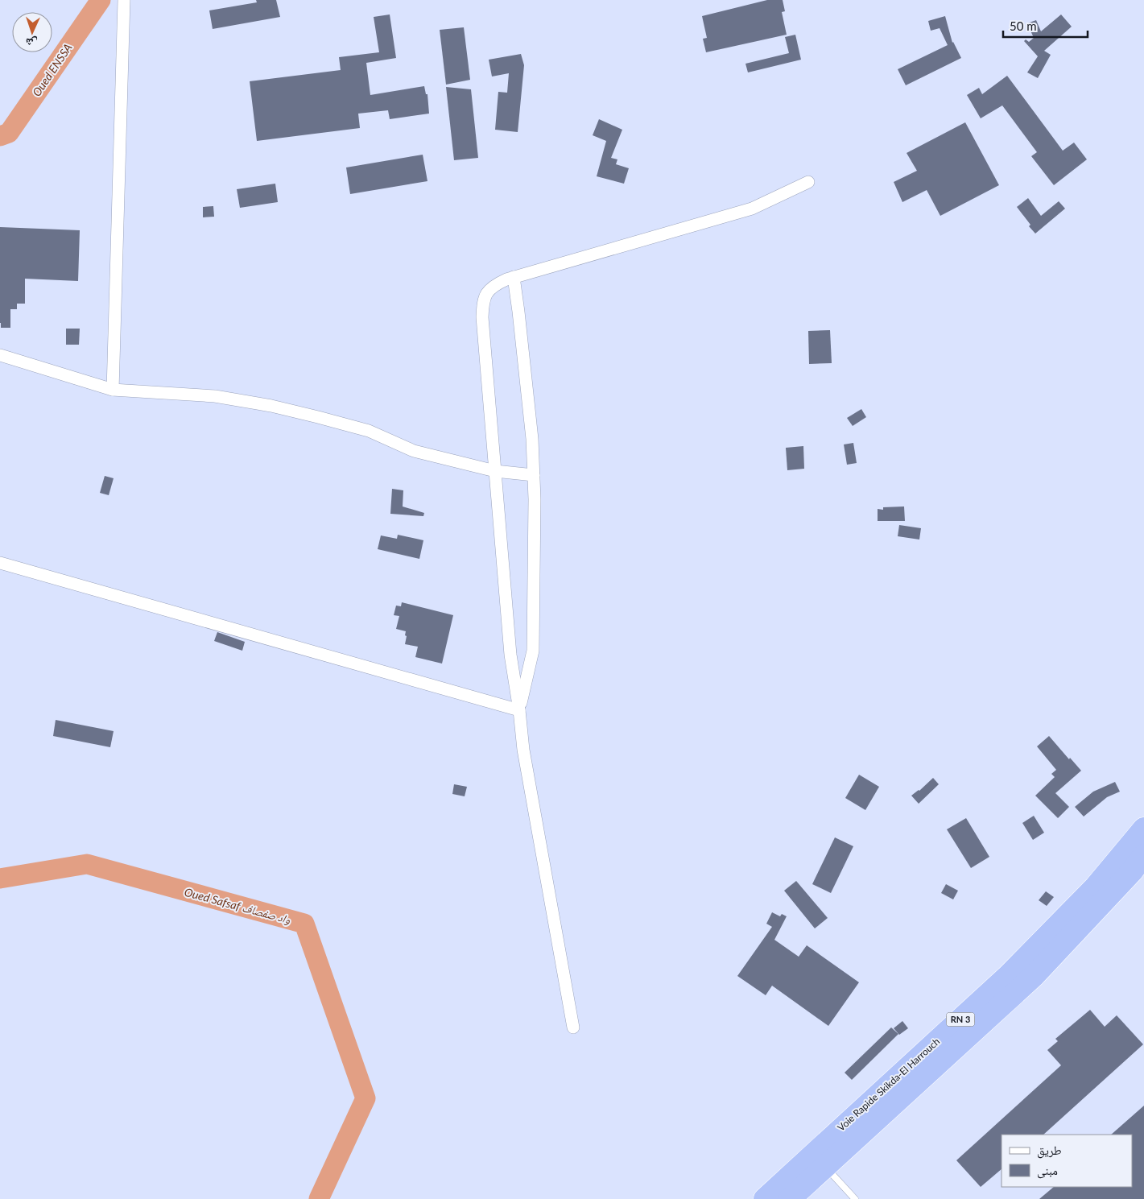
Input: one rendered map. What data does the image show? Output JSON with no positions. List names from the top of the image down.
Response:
{
  "streets": {
    "highway": ["RN 3", "Voie Rapide Skikda-El Harrouch"]
  },
  "water": ["Oued ENSSA", "Oued Safsaf واد صفصاف"],
  "legend": ["طريق", "مبنى"],
  "scale_bar": "50 m",
  "north": "bottom"
}
